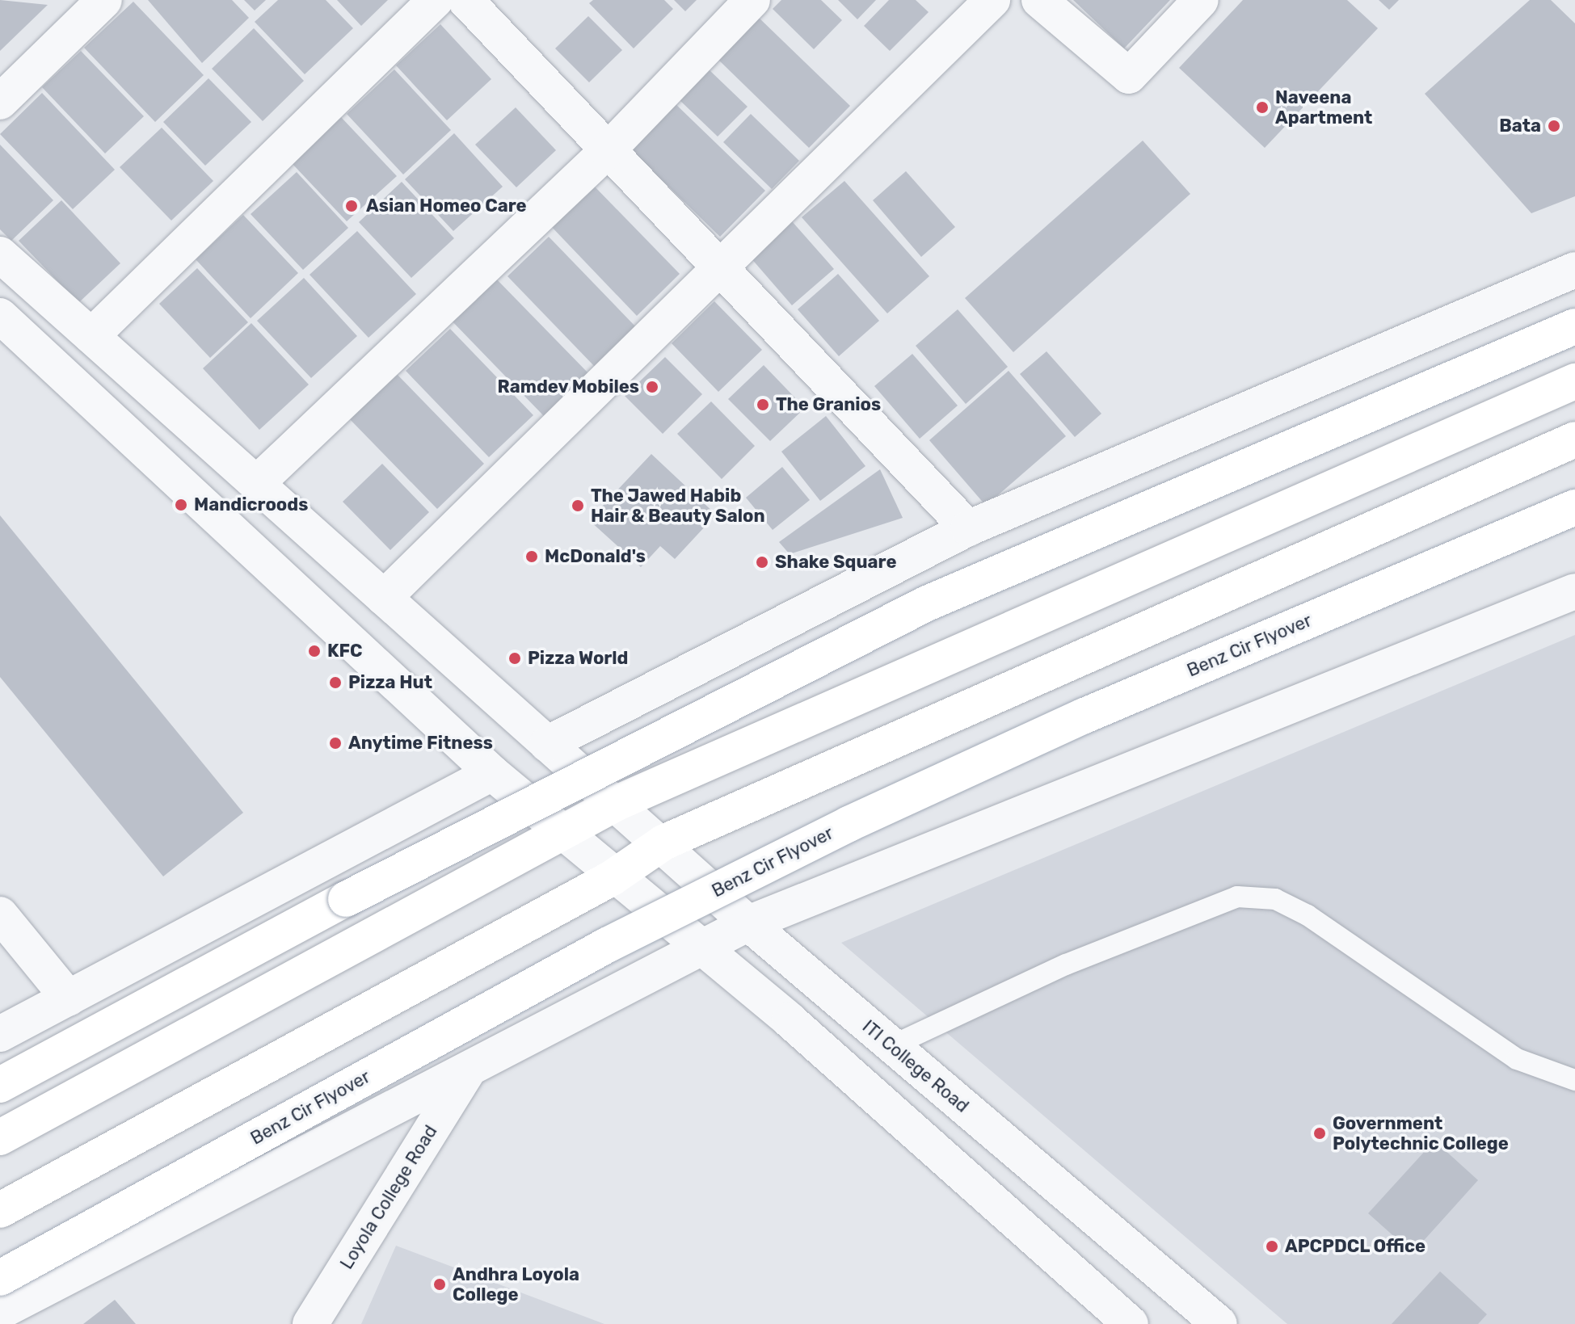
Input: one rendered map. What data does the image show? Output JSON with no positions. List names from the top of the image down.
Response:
{
  "streets": {
    "main road": ["Benz Cir Flyover"],
    "street": ["ITI College Road", "Loyola College Road"]
  },
  "places": [
    "Naveena Apartment",
    "Bata",
    "Asian Homeo Care",
    "Ramdev Mobiles",
    "The Granios",
    "Mandicroods",
    "The Jawed Habib Hair & Beauty Salon",
    "McDonald's",
    "Shake Square",
    "KFC",
    "Pizza World",
    "Pizza Hut",
    "Anytime Fitness",
    "Government Polytechnic College",
    "APCPDCL Office",
    "Andhra Loyola College"
  ]
}
